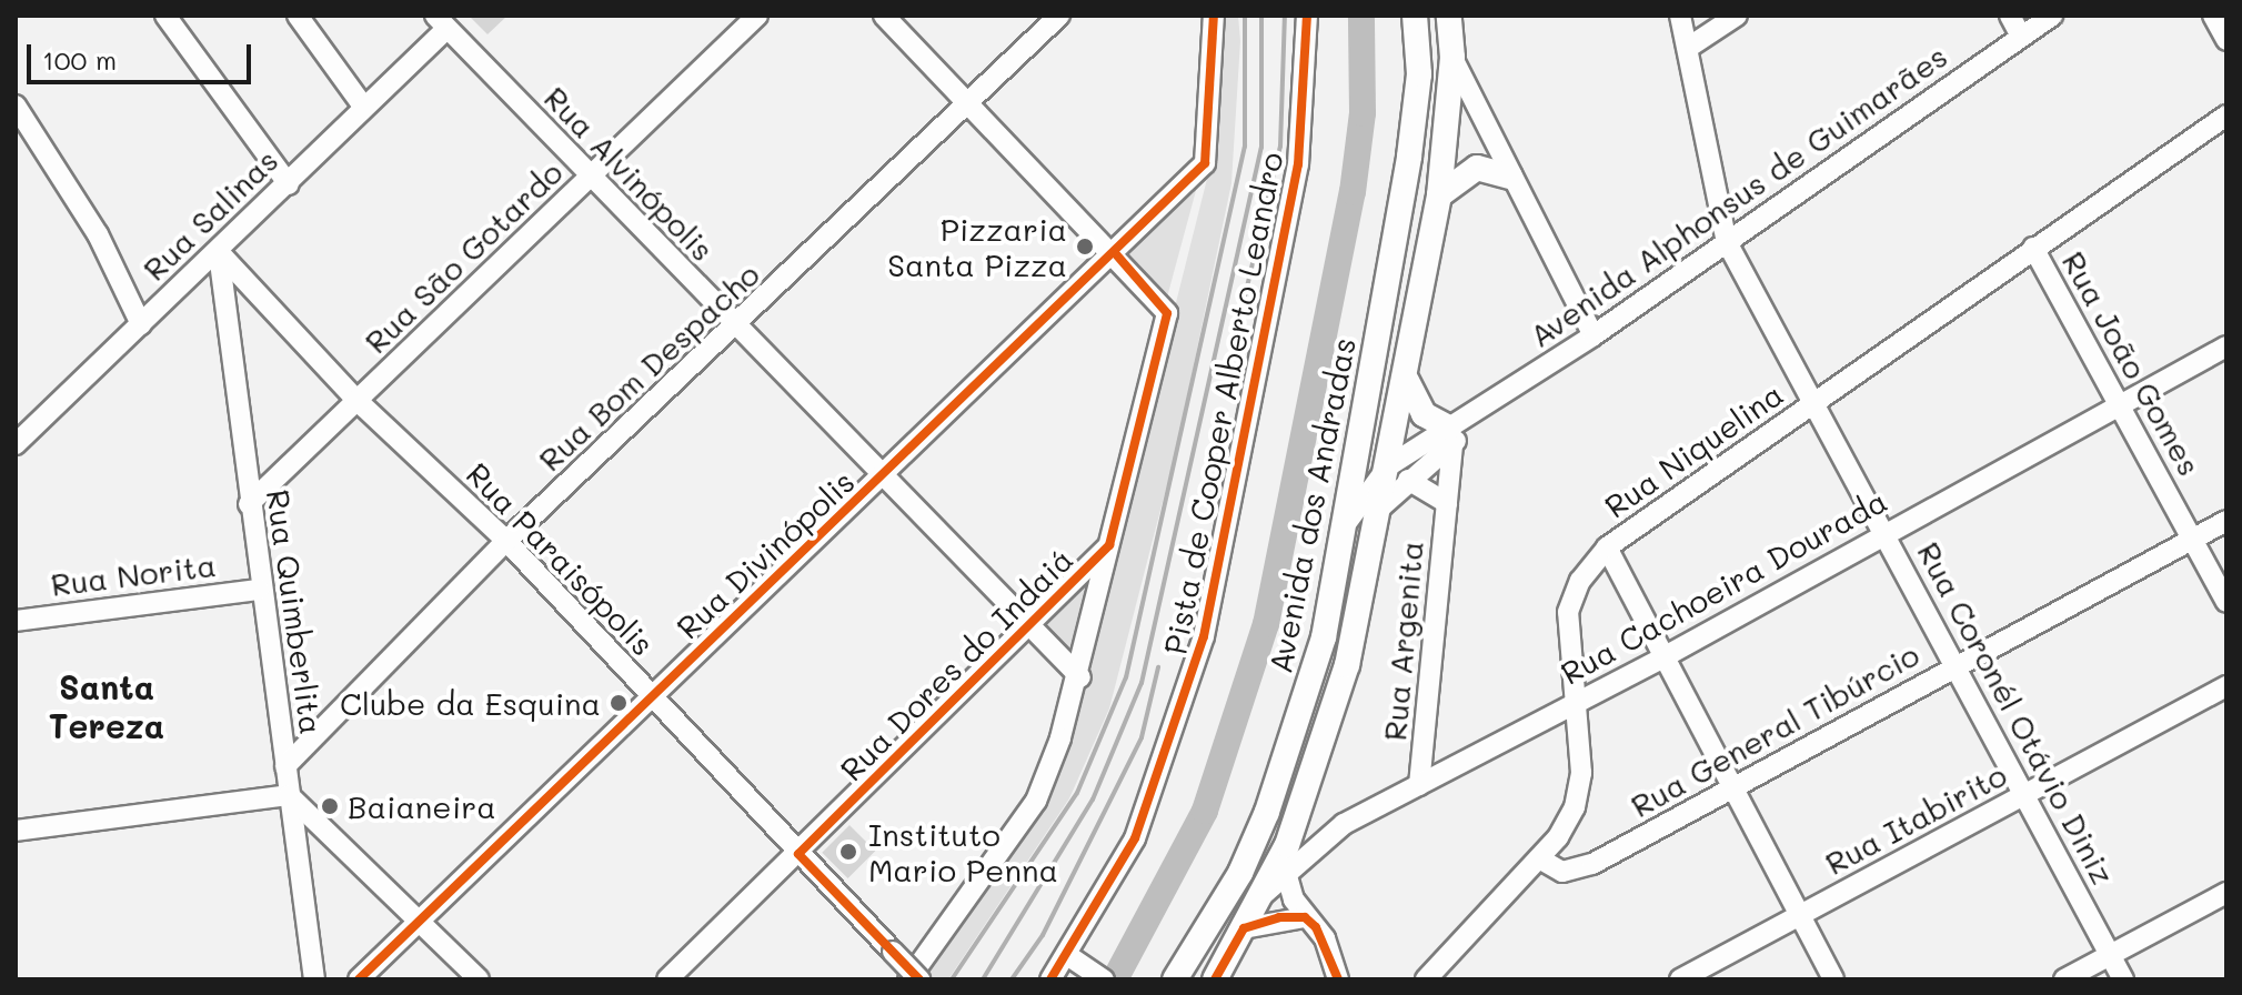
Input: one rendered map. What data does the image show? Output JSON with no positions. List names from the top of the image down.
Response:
{
  "streets": {
    "main road": ["Avenida dos Andradas"],
    "street": [
      "Rua Alvinópolis",
      "Avenida Alphonsus de Guimarães",
      "Rua Salinas",
      "Rua São Gotardo",
      "Rua João Gomes",
      "Rua Bom Despacho",
      "Pista de Cooper Alberto Leandro",
      "Rua Niquelina",
      "Rua Divinópolis",
      "Rua Paraisópolis",
      "Rua Norita",
      "Rua Cachoeira Dourada",
      "Rua Quimberlita",
      "Rua Argenita",
      "Rua Dores do Indaiá",
      "Rua Coronél Otávio Diniz",
      "Rua General Tibúrcio",
      "Rua Itabirito"
    ]
  },
  "crossings": [
    ["Rua Alvinópolis", "Rua Salinas"],
    ["Rua Alvinópolis", "Rua São Gotardo"],
    ["Rua Alvinópolis", "Rua Bom Despacho"],
    ["Rua Alvinópolis", "Rua Divinópolis"],
    ["Rua Alvinópolis", "Rua Dores do Indaiá"],
    ["Avenida Alphonsus de Guimarães", "Avenida dos Andradas"],
    ["Avenida Alphonsus de Guimarães", "Rua Argenita"],
    ["Avenida Alphonsus de Guimarães", "Rua Coronél Otávio Diniz"],
    ["Rua Salinas", "Rua Paraisópolis"],
    ["Rua Salinas", "Rua Quimberlita"],
    ["Rua São Gotardo", "Rua Paraisópolis"],
    ["Rua São Gotardo", "Rua Quimberlita"],
    ["Rua João Gomes", "Rua Niquelina"],
    ["Rua João Gomes", "Rua Cachoeira Dourada"],
    ["Rua João Gomes", "Rua General Tibúrcio"],
    ["Rua Bom Despacho", "Rua Paraisópolis"],
    ["Rua Bom Despacho", "Rua Quimberlita"],
    ["Rua Niquelina", "Rua Cachoeira Dourada"],
    ["Rua Niquelina", "Rua Coronél Otávio Diniz"],
    ["Rua Niquelina", "Rua General Tibúrcio"],
    ["Avenida dos Andradas", "Rua Cachoeira Dourada"],
    ["Avenida dos Andradas", "Rua Argenita"],
    ["Rua Divinópolis", "Rua Paraisópolis"],
    ["Rua Paraisópolis", "Rua Quimberlita"],
    ["Rua Paraisópolis", "Rua Dores do Indaiá"],
    ["Rua Norita", "Rua Quimberlita"],
    ["Rua Cachoeira Dourada", "Rua Argenita"],
    ["Rua Cachoeira Dourada", "Rua Coronél Otávio Diniz"],
    ["Rua Coronél Otávio Diniz", "Rua General Tibúrcio"],
    ["Rua Coronél Otávio Diniz", "Rua Itabirito"]
  ],
  "districts": ["Santa Tereza"],
  "places": [
    "Pizzaria Santa Pizza",
    "Clube da Esquina",
    "Baianeira",
    "Instituto Mario Penna"
  ],
  "scale_bar": "100 m"
}
